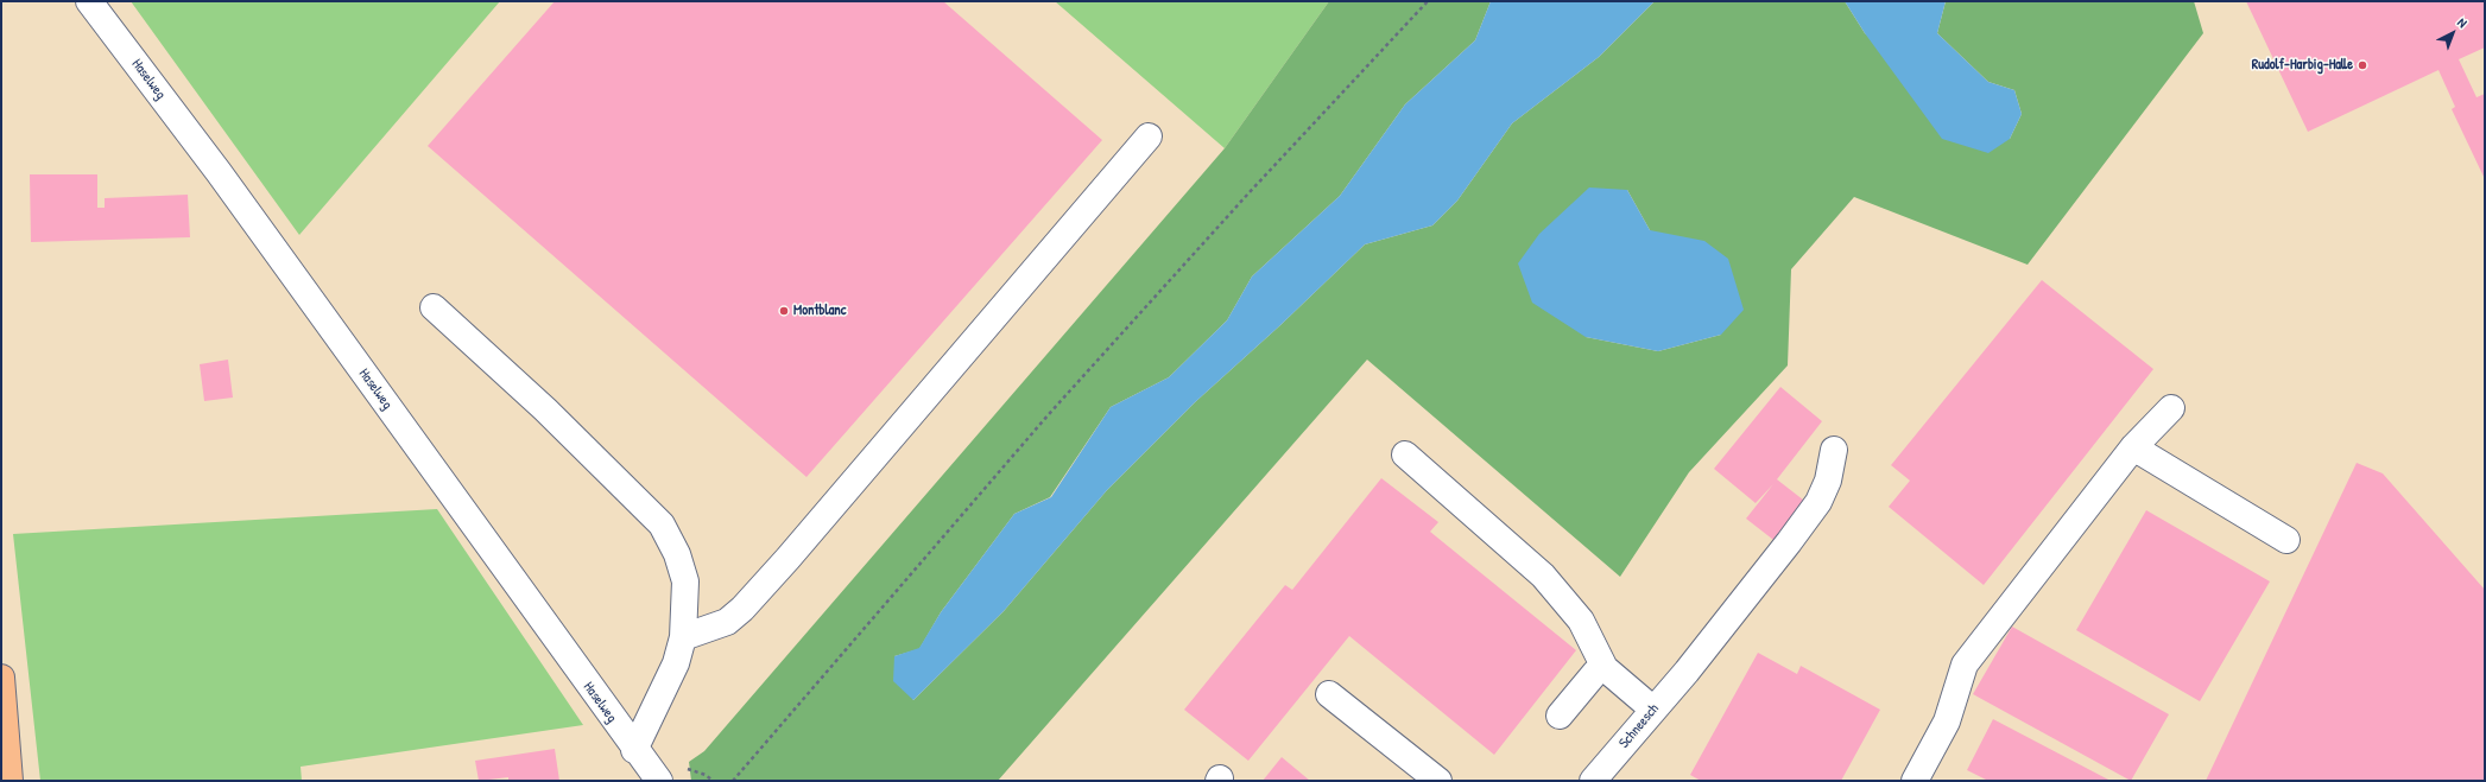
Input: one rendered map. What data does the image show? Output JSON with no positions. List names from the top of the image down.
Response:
{
  "streets": {
    "street": ["Haselweg", "Schneesch"]
  },
  "places": ["Rudolf-Harbig-Halle", "Montblanc"],
  "north": "top right"
}
